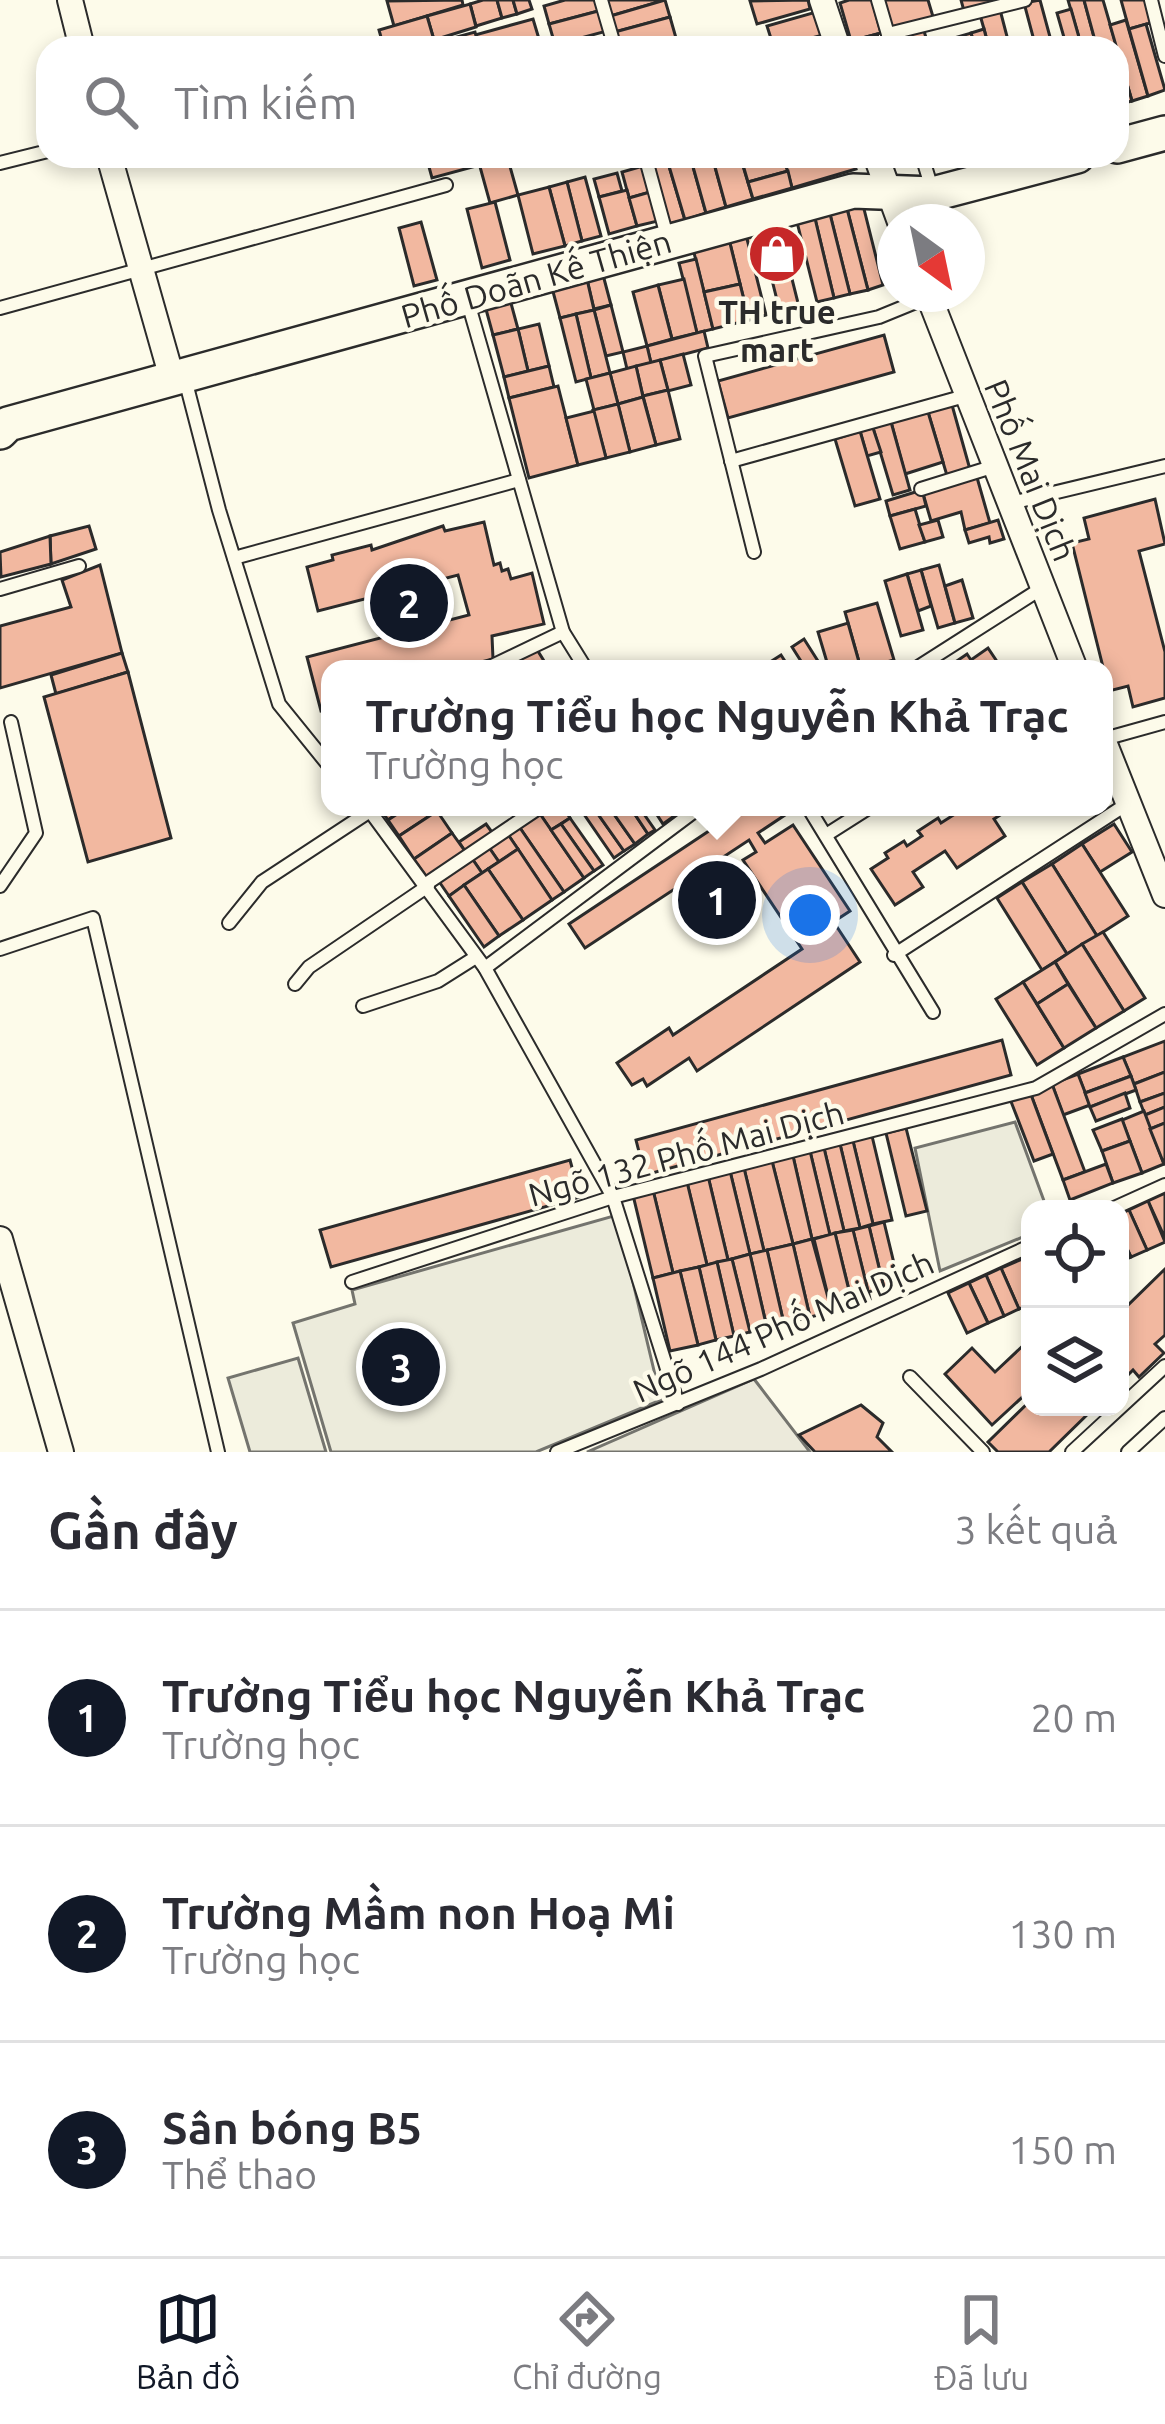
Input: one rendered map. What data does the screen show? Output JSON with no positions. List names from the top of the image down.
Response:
{
  "streets": {
    "street": ["Phố Doãn Kế Thiện", "Phố Mai Dịch"],
    "lane": ["Ngõ 132 Phố Mai Dịch", "Ngõ 144 Phố Mai Dịch"]
  },
  "places": {
    "shop": ["TH true mart"]
  },
  "north": "bottom right",
  "page": {
    "search": "Tìm kiếm",
    "pins": ["2", "1", "3"],
    "popup": ["Trường Tiểu học Nguyễn Khả Trạc", "Trường học"],
    "heading": ["Gần đây", "3 kết quả"],
    "list": [
      {
        "mark": "1",
        "name": "Trường Tiểu học Nguyễn Khả Trạc",
        "note": "Trường học",
        "value": "20 m"
      },
      {
        "mark": "2",
        "name": "Trường Mầm non Hoạ Mi",
        "note": "Trường học",
        "value": "130 m"
      },
      {
        "mark": "3",
        "name": "Sân bóng B5",
        "note": "Thể thao",
        "value": "150 m"
      }
    ],
    "nav": ["Bản đồ", "Chỉ đường", "Đã lưu"]
  }
}
